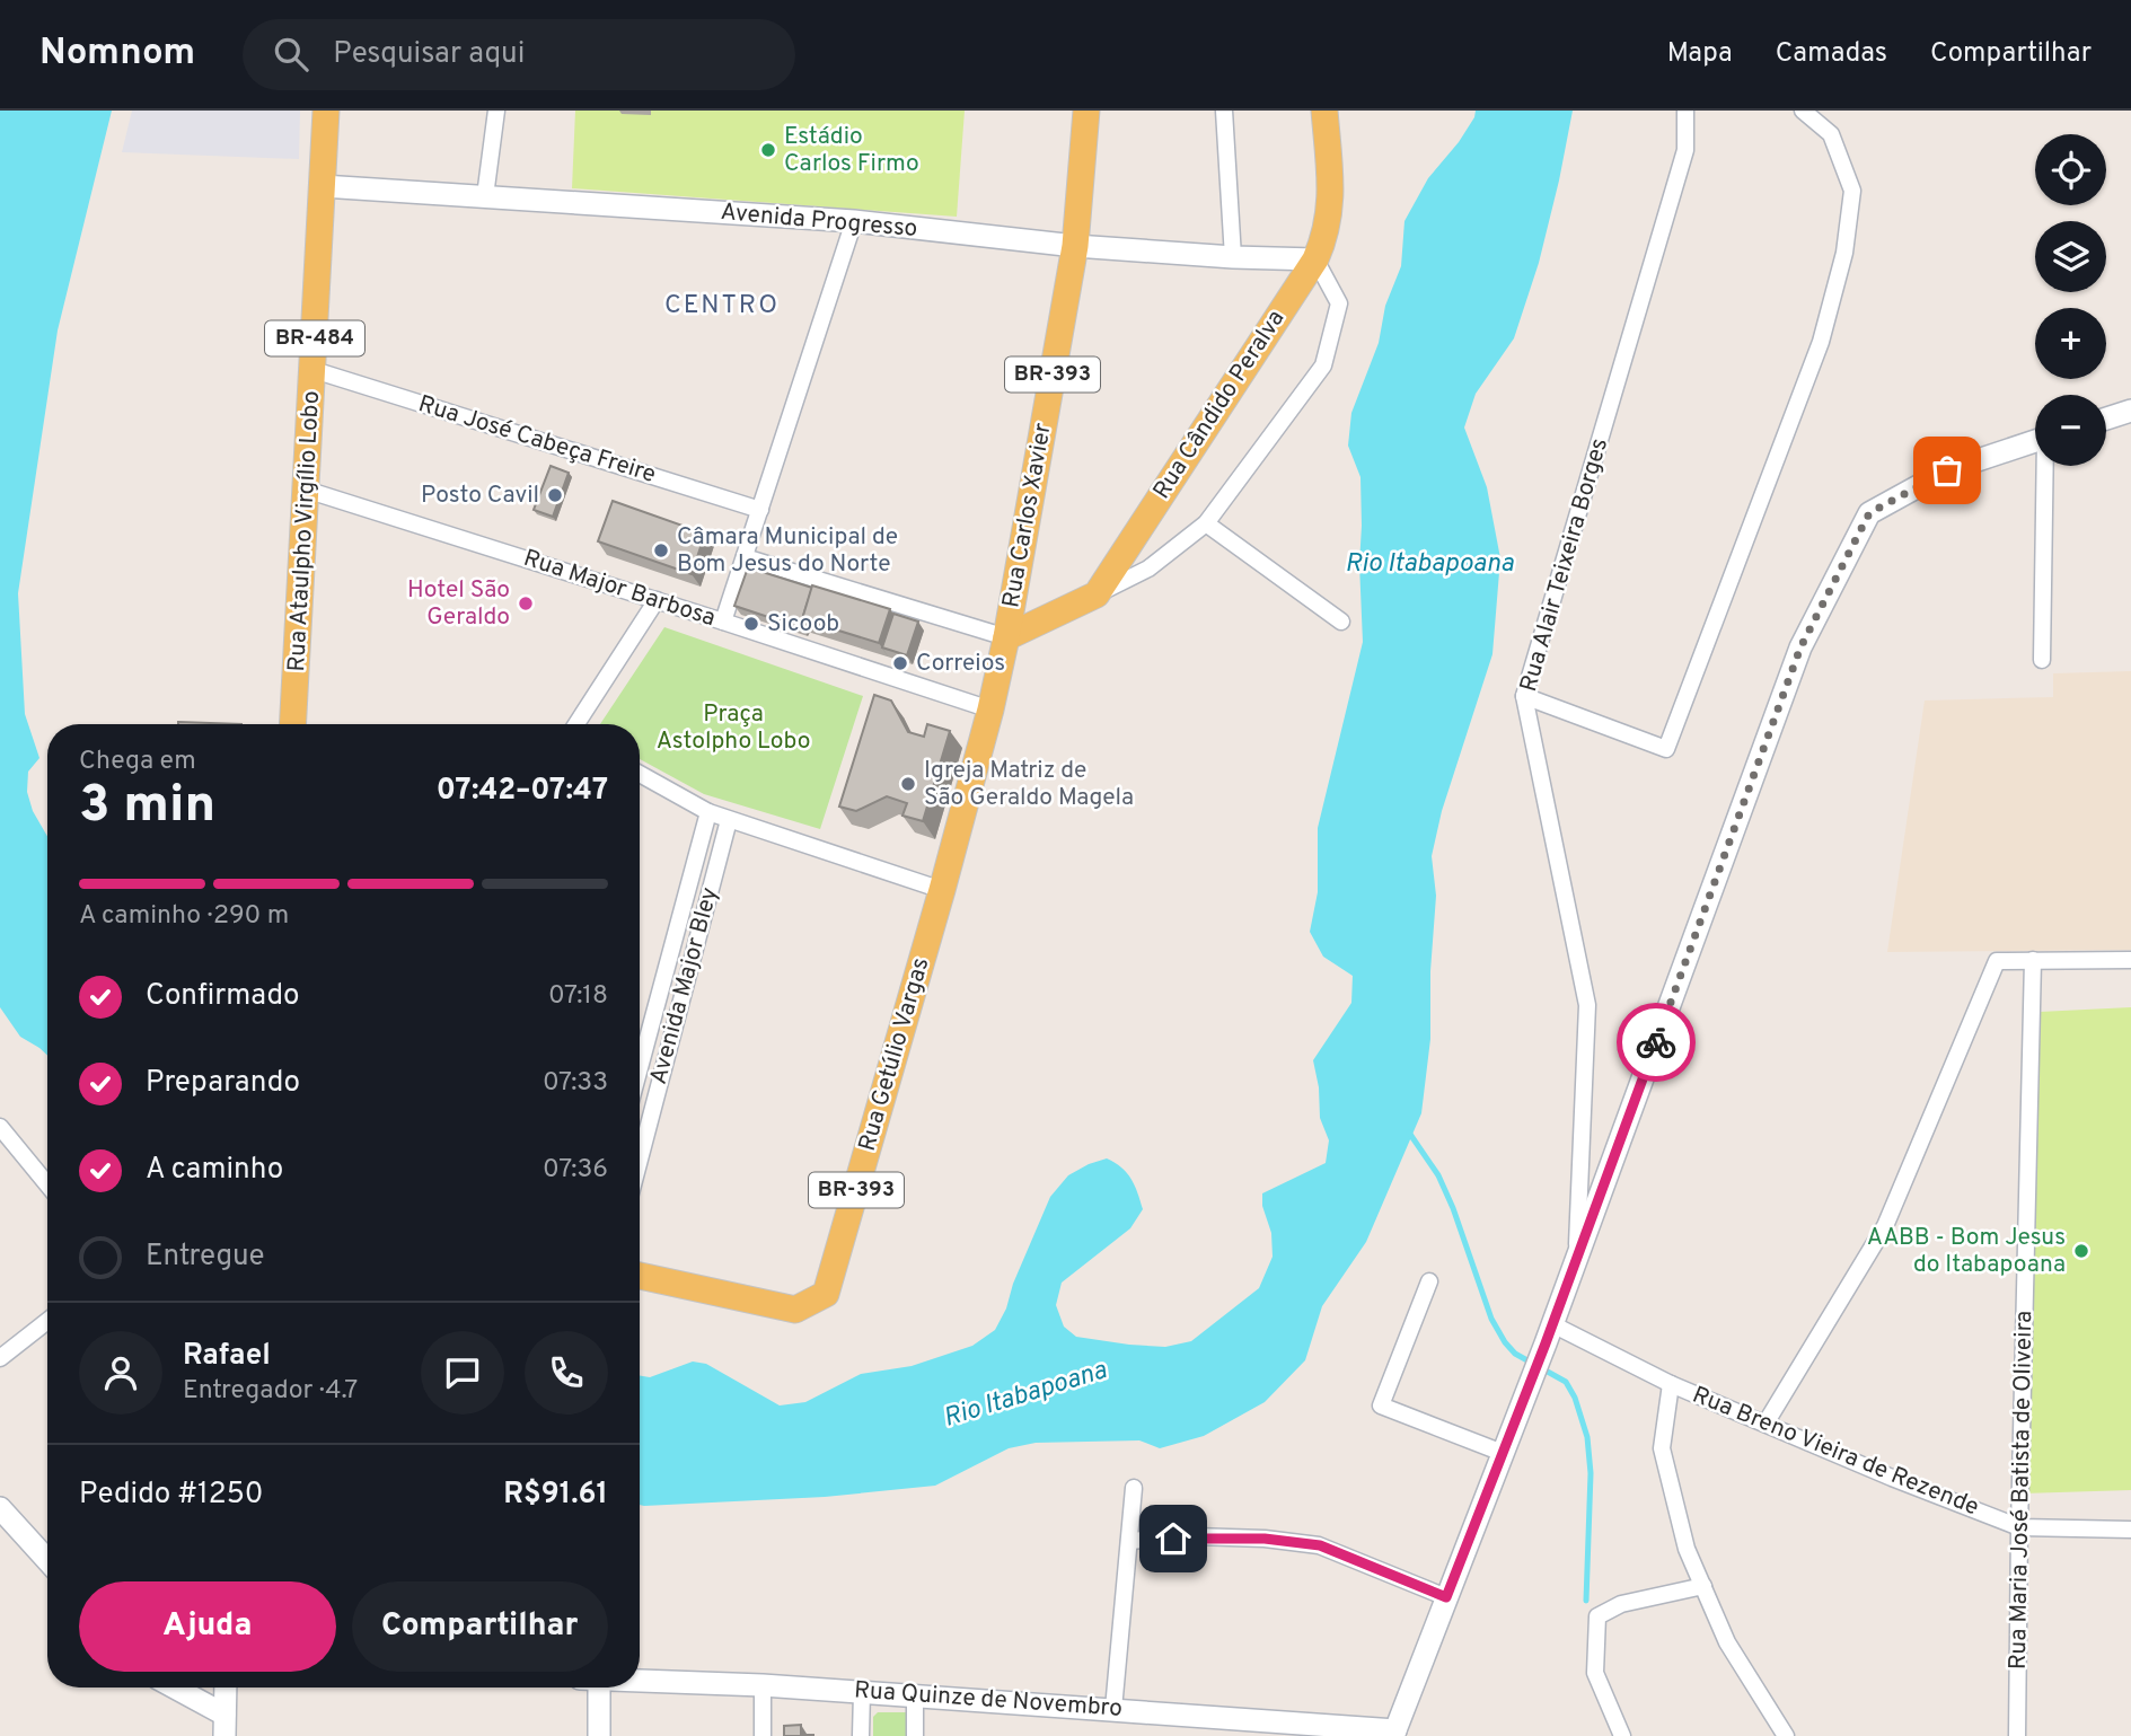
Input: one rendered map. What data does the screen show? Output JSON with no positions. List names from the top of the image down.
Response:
{
  "streets": {
    "main road": [
      "Avenida Progresso",
      "BR-484",
      "BR-393",
      "Rua Cândido Peralva",
      "Rua Carlos Xavier",
      "Rua Ataulpho Virgílio Lobo",
      "Rua Getúlio Vargas",
      "Rua Quinze de Novembro"
    ],
    "street": [
      "Rua José Cabeça Freire",
      "Rua Alair Teixeira Borges",
      "Rua Major Barbosa",
      "Avenida Major Bley",
      "Rua Breno Vieira de Rezende",
      "Rua Maria José Batista de Oliveira"
    ]
  },
  "crossings": [
    ["Avenida Progresso", "BR-484"],
    ["Avenida Progresso", "Rua Cândido Peralva"],
    ["Avenida Progresso", "Rua Carlos Xavier"],
    ["Avenida Progresso", "Rua Ataulpho Virgílio Lobo"],
    ["BR-484", "Rua Ataulpho Virgílio Lobo"],
    ["BR-393", "Rua Carlos Xavier"],
    ["BR-393", "Rua Major Barbosa"],
    ["BR-393", "Rua Getúlio Vargas"],
    ["Rua José Cabeça Freire", "Rua Ataulpho Virgílio Lobo"],
    ["Rua Ataulpho Virgílio Lobo", "Rua Major Barbosa"],
    ["Rua Major Barbosa", "Rua Getúlio Vargas"],
    ["Rua Breno Vieira de Rezende", "Rua Maria José Batista de Oliveira"]
  ],
  "districts": ["CENTRO"],
  "water": ["Rio Itabapoana"],
  "parks": ["Praça Astolpho Lobo"],
  "places": [
    "Estádio Carlos Firmo",
    "Posto Cavil",
    "Câmara Municipal de Bom Jesus do Norte",
    "Hotel São Geraldo",
    "Sicoob",
    "Correios",
    "Igreja Matriz de São Geraldo Magela",
    "AABB - Bom Jesus do Itabapoana"
  ],
  "page": {
    "header": "Nomnom",
    "search": "Pesquisar aqui",
    "nav": ["Mapa", "Camadas", "Compartilhar"],
    "map_buttons": ["+", "−"],
    "heading": ["3 min", "Chega em", "07:42–07:47"],
    "panel": [
      "Rafael",
      "Entregador · 4.7",
      "Pedido #1250",
      "R$91.61"
    ],
    "bar": "A caminho · 290 m",
    "list": [
      ["Confirmado", "07:18"],
      ["Preparando", "07:33"],
      ["A caminho", "07:36"],
      "Entregue"
    ],
    "buttons": ["Ajuda", "Compartilhar"]
  }
}
